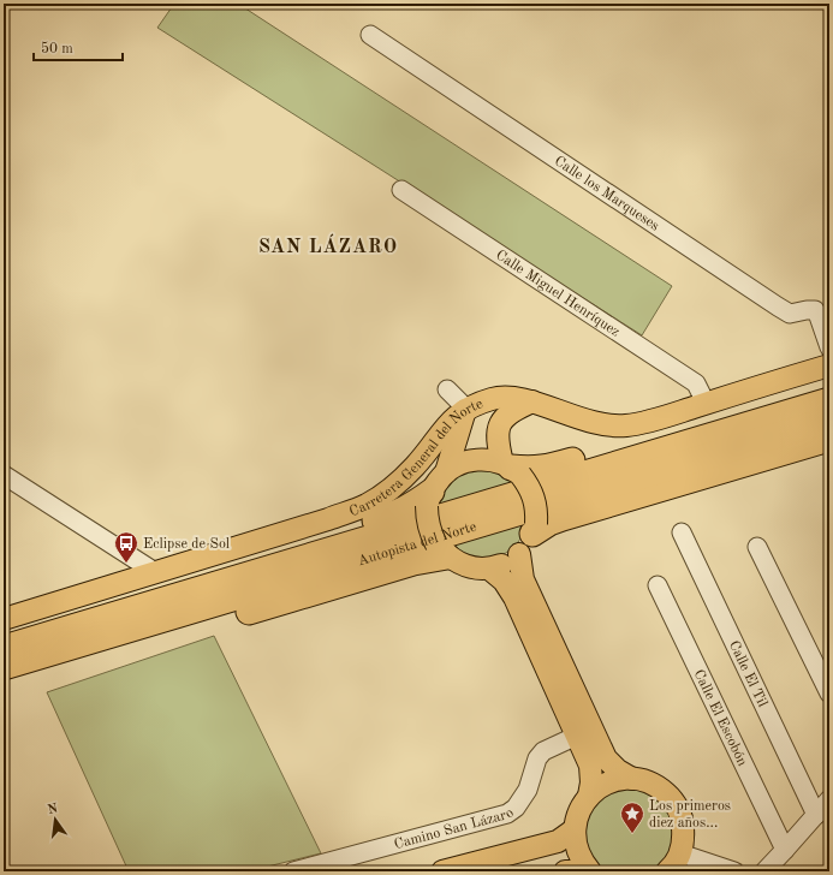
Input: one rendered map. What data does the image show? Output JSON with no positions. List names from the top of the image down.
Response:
{
  "streets": {
    "highway": ["Autopista del Norte"],
    "main road": ["Carretera General del Norte"],
    "street": [
      "Calle los Marqueses",
      "Calle Miguel Henríquez",
      "Calle El Til",
      "Calle El Escobón",
      "Camino San Lázaro"
    ]
  },
  "crossings": [
    ["Calle Miguel Henríquez", "Carretera General del Norte"]
  ],
  "districts": ["SAN LÁZARO"],
  "places": {
    "bus stop": ["Eclipse de Sol"],
    "place": ["Los primeros diez años..."]
  },
  "scale_bar": "50 m",
  "north": "top"
}
